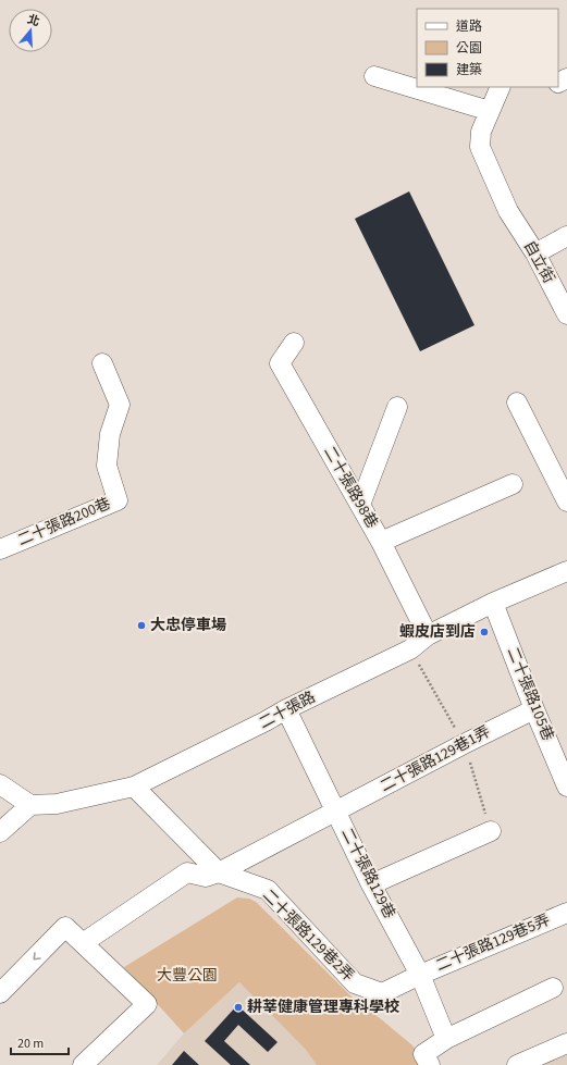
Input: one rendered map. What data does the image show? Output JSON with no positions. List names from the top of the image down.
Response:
{
  "streets": {
    "street": [
      "自立街",
      "二十張路98巷",
      "二十張路200巷",
      "二十張路105巷",
      "二十張路",
      "二十張路129巷1弄",
      "二十張路129巷",
      "二十張路129巷2弄",
      "二十張路129巷5弄"
    ]
  },
  "crossings": [
    ["二十張路98巷", "二十張路"],
    ["二十張路105巷", "二十張路"],
    ["二十張路105巷", "二十張路129巷1弄"],
    ["二十張路", "二十張路129巷"],
    ["二十張路", "二十張路129巷2弄"],
    ["二十張路129巷1弄", "二十張路129巷"],
    ["二十張路129巷", "二十張路129巷2弄"],
    ["二十張路129巷", "二十張路129巷5弄"],
    ["二十張路129巷2弄", "二十張路129巷5弄"]
  ],
  "parks": ["大豐公園"],
  "places": ["大忠停車場", "蝦皮店到店", "耕莘健康管理專科學校"],
  "legend": ["道路", "公園", "建築"],
  "scale_bar": "20 m",
  "north": "top"
}
